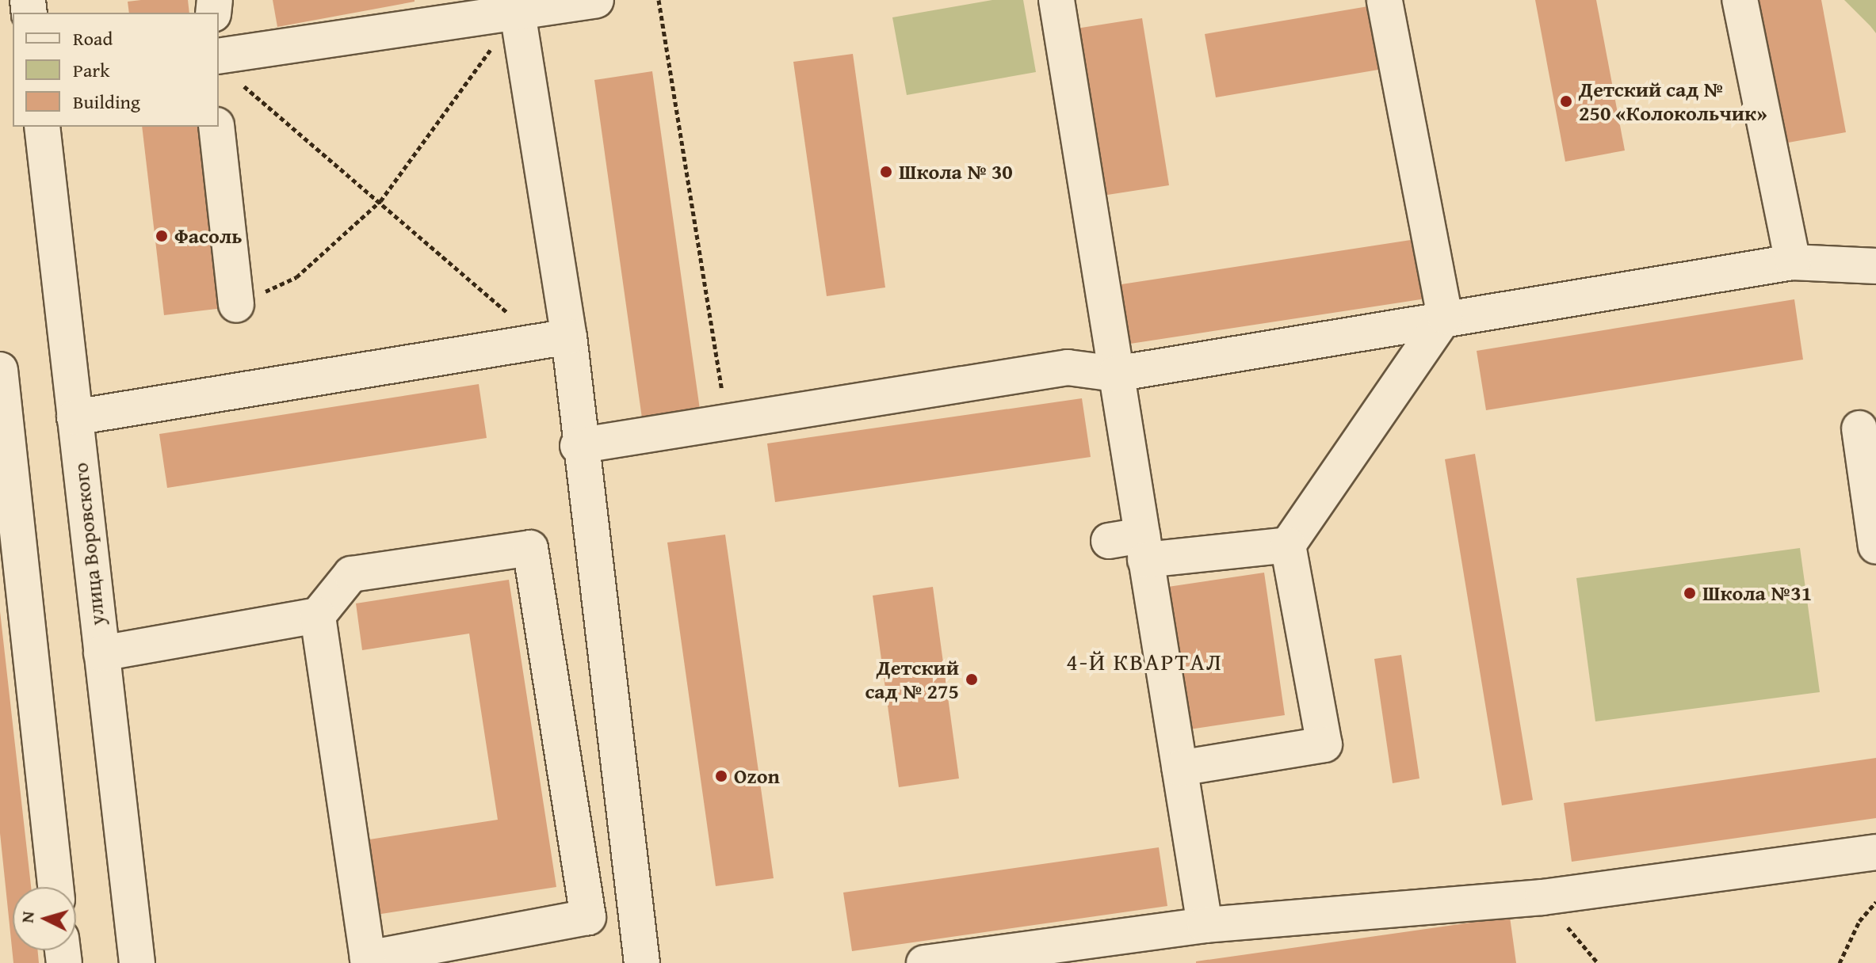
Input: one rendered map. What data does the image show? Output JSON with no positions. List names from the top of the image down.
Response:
{
  "streets": {
    "street": ["улица Воровского"]
  },
  "districts": ["4-Й КВАРТАЛ"],
  "places": [
    "Детский сад № 250 «Колокольчик»",
    "Школа № 30",
    "Фасоль",
    "Школа №31",
    "Детский сад № 275",
    "Ozon"
  ],
  "legend": ["Road", "Park", "Building"],
  "north": "left"
}
